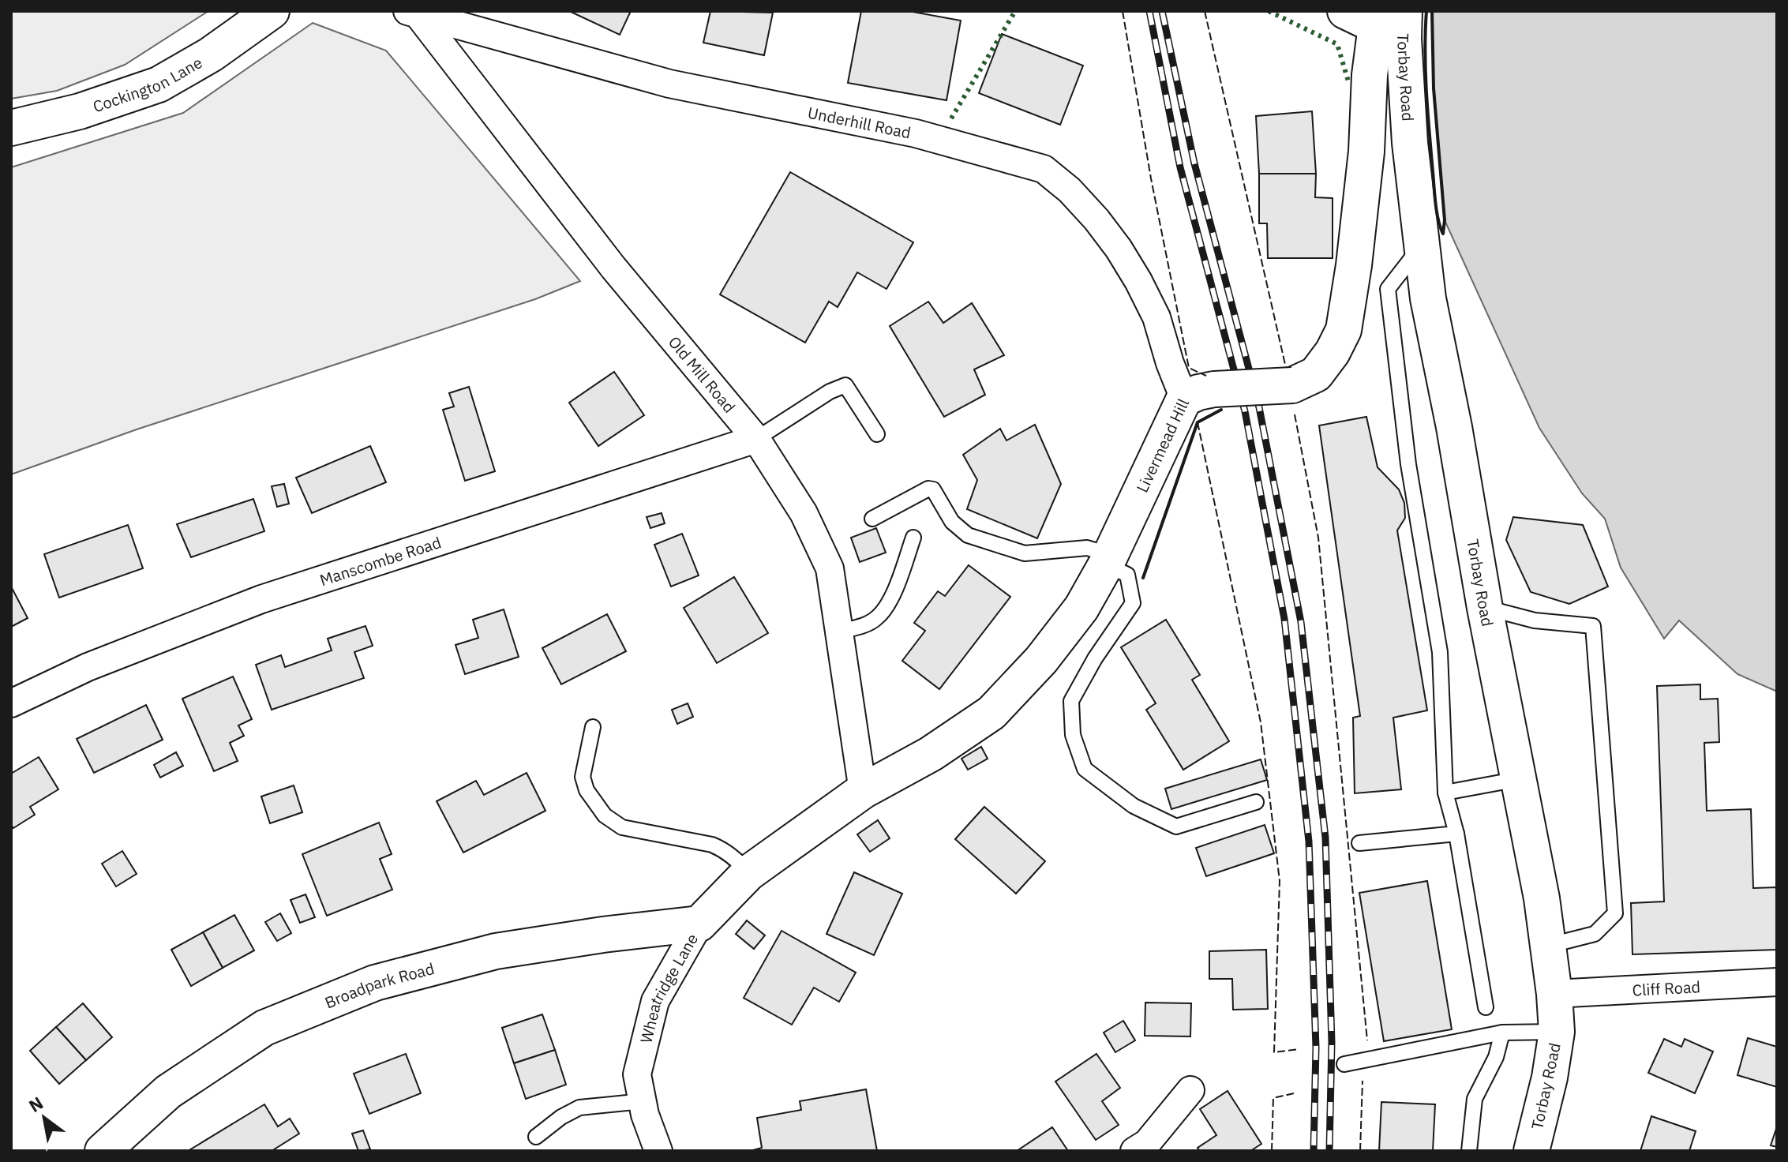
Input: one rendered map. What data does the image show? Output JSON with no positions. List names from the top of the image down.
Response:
{
  "streets": {
    "street": [
      "Torbay Road",
      "Cockington Lane",
      "Underhill Road",
      "Old Mill Road",
      "Livermead Hill",
      "Manscombe Road",
      "Broadpark Road",
      "Cliff Road",
      "Wheatridge Lane"
    ]
  },
  "crossings": [
    ["Torbay Road", "Cliff Road"],
    ["Underhill Road", "Old Mill Road"],
    ["Underhill Road", "Livermead Hill"],
    ["Old Mill Road", "Livermead Hill"],
    ["Old Mill Road", "Manscombe Road"],
    ["Old Mill Road", "Wheatridge Lane"],
    ["Livermead Hill", "Wheatridge Lane"],
    ["Broadpark Road", "Wheatridge Lane"]
  ],
  "north": "top left"
}
